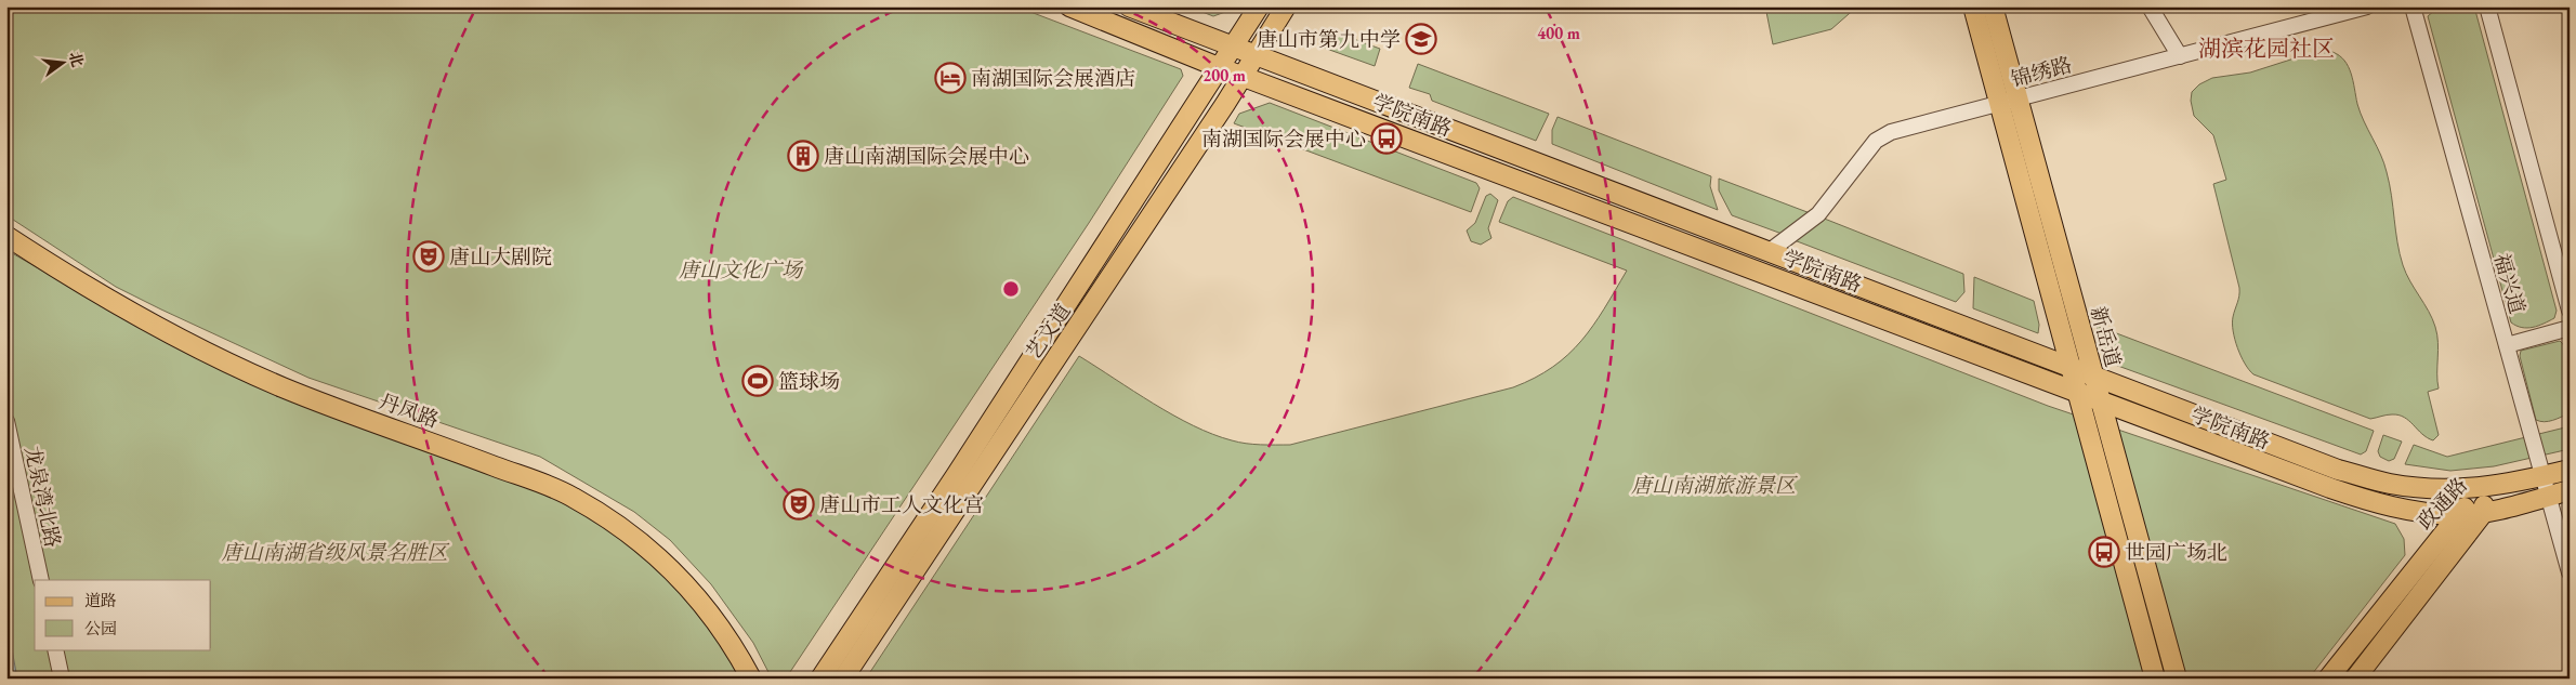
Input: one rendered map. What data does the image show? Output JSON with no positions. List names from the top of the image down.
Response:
{
  "streets": {
    "main road": [
      "学院南路",
      "艺文道",
      "新岳道",
      "丹凤路",
      "政通路"
    ],
    "street": ["锦绣路", "福兴道", "龙泉湾北路"]
  },
  "crossings": [
    ["锦绣路", "学院南路"],
    ["锦绣路", "新岳道"],
    ["学院南路", "福兴道"],
    ["学院南路", "艺文道"],
    ["学院南路", "新岳道"],
    ["学院南路", "政通路"]
  ],
  "districts": ["湖滨花园社区"],
  "parks": ["唐山文化广场", "唐山南湖旅游景区", "唐山南湖省级风景名胜区"],
  "places": {
    "school or university": ["唐山市第九中学"],
    "hotel": ["南湖国际会展酒店"],
    "bus stop": ["南湖国际会展中心", "世园广场北"],
    "building": ["唐山南湖国际会展中心"],
    "theatre": ["唐山大剧院", "唐山市工人文化宫"],
    "sports": ["篮球场"]
  },
  "legend": ["道路", "公园"],
  "north": "right",
  "rings": ["400 m", "200 m"]
}
